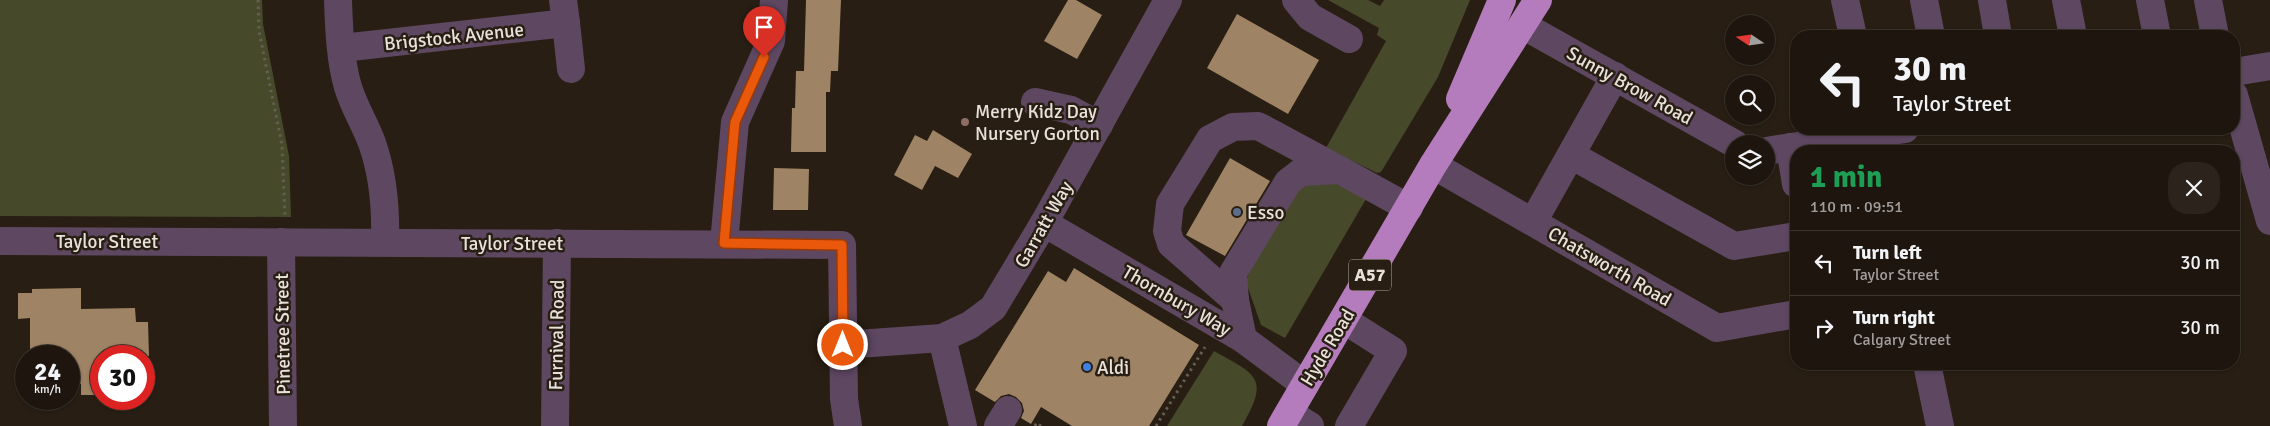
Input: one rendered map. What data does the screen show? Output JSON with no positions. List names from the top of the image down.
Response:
{
  "streets": {
    "highway": ["A57", "Hyde Road"],
    "street": [
      "Brigstock Avenue",
      "Sunny Brow Road",
      "Garratt Way",
      "Taylor Street",
      "Chatsworth Road",
      "Thornbury Way",
      "Pinetree Street",
      "Furnival Road"
    ]
  },
  "crossings": [
    ["Sunny Brow Road", "Hyde Road"],
    ["Garratt Way", "Taylor Street"],
    ["Garratt Way", "Thornbury Way"],
    ["Taylor Street", "Pinetree Street"],
    ["Taylor Street", "Furnival Road"],
    ["Chatsworth Road", "Hyde Road"],
    ["Thornbury Way", "Hyde Road"]
  ],
  "places": ["Merry Kidz Day Nursery Gorton", "Esso", "Aldi"],
  "north": "left",
  "page": {
    "turn": ["30 m", "Taylor Street"],
    "heading": ["1 min", "110 m · 09:51"],
    "list": [
      {
        "name": "Turn left",
        "note": "Taylor Street",
        "value": "30 m"
      },
      {
        "name": "Turn right",
        "note": "Calgary Street",
        "value": "30 m"
      }
    ],
    "speed": "24 km/h",
    "limit": "30"
  }
}
